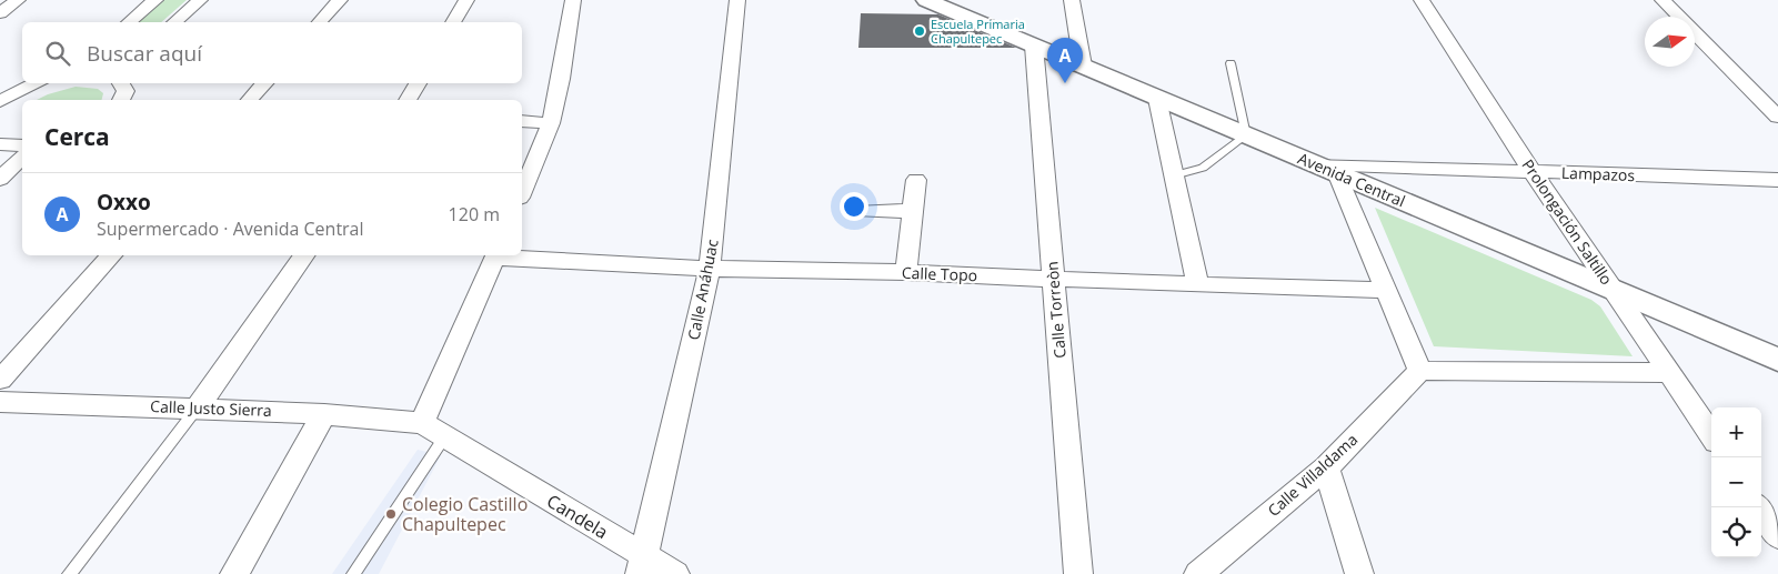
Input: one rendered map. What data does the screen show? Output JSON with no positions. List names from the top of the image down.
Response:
{
  "streets": {
    "street": [
      "Lampazos",
      "Avenida Central",
      "Prolongación Saltillo",
      "Calle Topo",
      "Calle Anáhuac",
      "Calle Torreòn",
      "Calle Justo Sierra",
      "Calle Villaldama",
      "Candela"
    ]
  },
  "crossings": [
    ["Lampazos", "Avenida Central"],
    ["Lampazos", "Prolongación Saltillo"],
    ["Avenida Central", "Prolongación Saltillo"],
    ["Avenida Central", "Calle Torreòn"],
    ["Calle Topo", "Calle Anáhuac"],
    ["Calle Topo", "Calle Torreòn"],
    ["Calle Anáhuac", "Candela"],
    ["Calle Justo Sierra", "Candela"]
  ],
  "places": ["Escuela Primaria Chapultepec", "Colegio Castillo Chapultepec"],
  "north": "right",
  "page": {
    "search": "Buscar aquí",
    "pins": "A",
    "heading": "Cerca",
    "list": [
      {
        "mark": "A",
        "name": "Oxxo",
        "note": "Supermercado · Avenida Central",
        "value": "120 m"
      }
    ],
    "map_buttons": ["+", "−"]
  }
}
